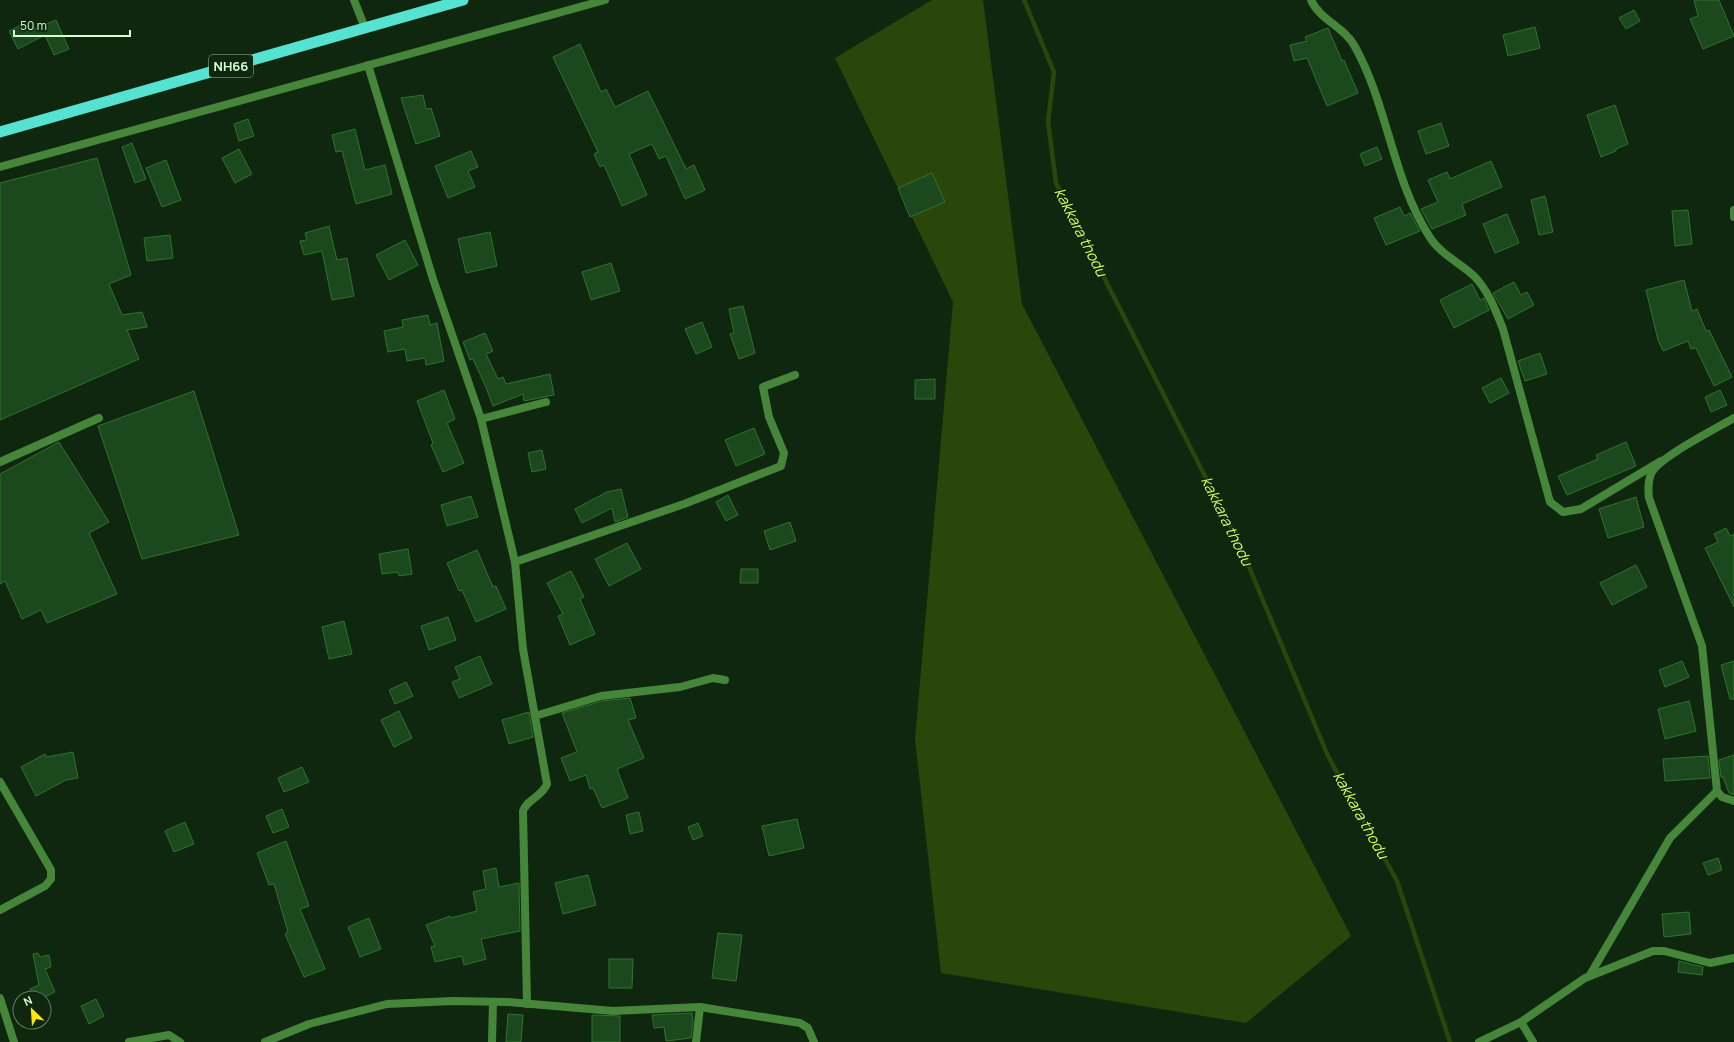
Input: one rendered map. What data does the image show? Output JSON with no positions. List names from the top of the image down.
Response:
{
  "streets": {
    "highway": ["NH66"]
  },
  "water": ["kakkara thodu"],
  "scale_bar": "50 m",
  "north": "top left"
}
